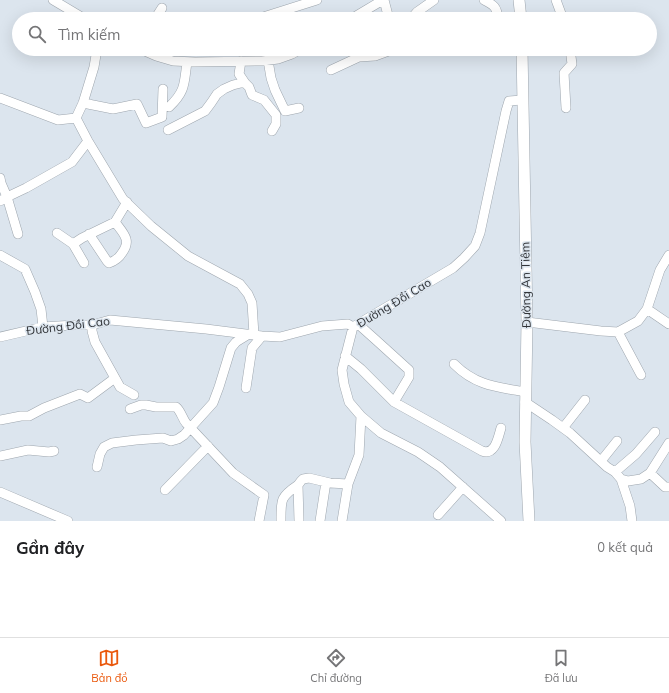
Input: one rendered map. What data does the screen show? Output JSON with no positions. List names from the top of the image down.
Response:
{
  "streets": {
    "main road": ["Đường An Tiêm"],
    "street": ["Đường Đồi Cao"]
  },
  "crossings": [
    ["Đường An Tiêm", "Đường Đồi Cao"]
  ],
  "page": {
    "search": "Tìm kiếm",
    "heading": ["Gần đây", "0 kết quả"],
    "nav": ["Bản đồ", "Chỉ đường", "Đã lưu"]
  }
}
